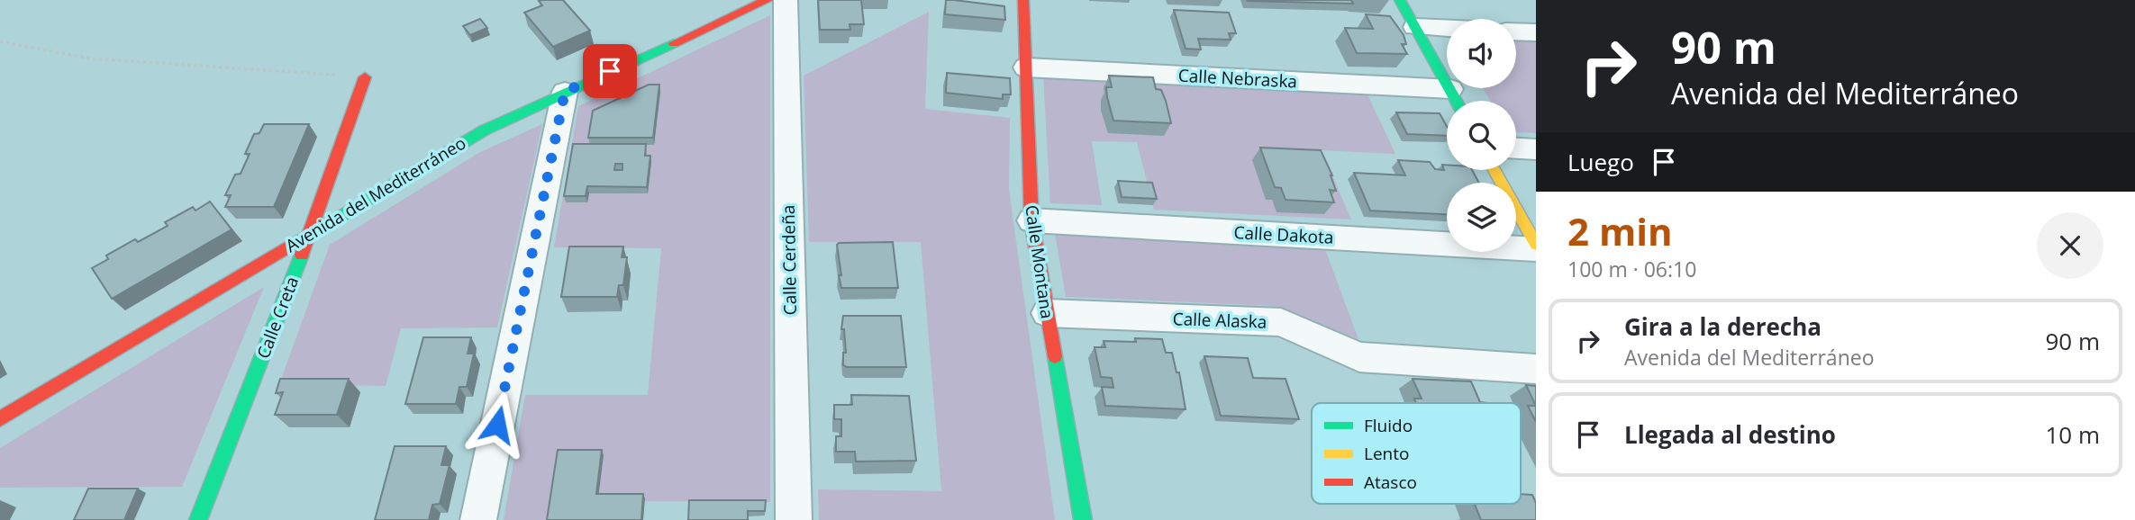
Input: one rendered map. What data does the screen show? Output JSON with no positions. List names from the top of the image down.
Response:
{
  "streets": {
    "street": [
      "Calle Nebraska",
      "Avenida del Mediterráneo",
      "Calle Dakota",
      "Calle Cerdeña",
      "Calle Montana",
      "Calle Creta",
      "Calle Alaska"
    ]
  },
  "crossings": [
    ["Calle Nebraska", "Calle Montana"],
    ["Avenida del Mediterráneo", "Calle Creta"],
    ["Calle Dakota", "Calle Montana"],
    ["Calle Montana", "Calle Alaska"]
  ],
  "legend": ["Fluido", "Lento", "Atasco"],
  "page": {
    "turn": ["90 m", "Avenida del Mediterráneo"],
    "then": "Luego",
    "heading": ["2 min", "100 m · 06:10"],
    "list": [
      {
        "name": "Gira a la derecha",
        "note": "Avenida del Mediterráneo",
        "value": "90 m"
      },
      {
        "name": "Llegada al destino",
        "value": "10 m"
      }
    ]
  }
}
